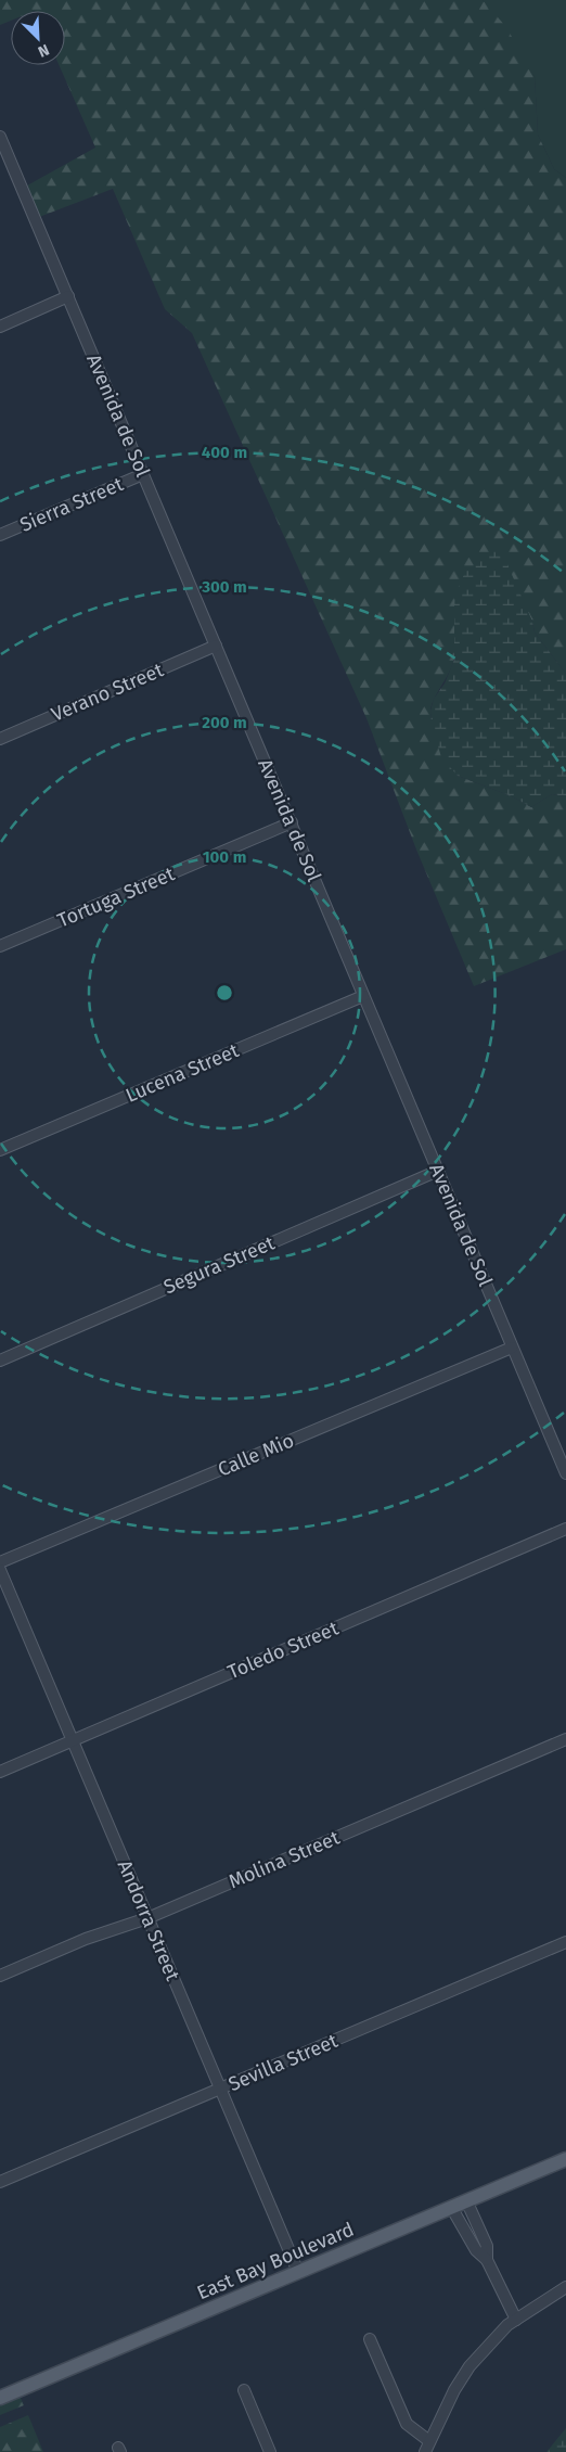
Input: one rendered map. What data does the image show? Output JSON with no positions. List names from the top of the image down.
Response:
{
  "streets": {
    "main road": ["East Bay Boulevard"],
    "street": [
      "Avenida de Sol",
      "Sierra Street",
      "Verano Street",
      "Tortuga Street",
      "Lucena Street",
      "Segura Street",
      "Calle Mio",
      "Toledo Street",
      "Molina Street",
      "Andorra Street",
      "Sevilla Street"
    ]
  },
  "crossings": [
    ["Avenida de Sol", "Sierra Street"],
    ["Avenida de Sol", "Verano Street"],
    ["Avenida de Sol", "Tortuga Street"],
    ["Avenida de Sol", "Lucena Street"],
    ["Avenida de Sol", "Segura Street"],
    ["Avenida de Sol", "Calle Mio"],
    ["Toledo Street", "Andorra Street"],
    ["Molina Street", "Andorra Street"],
    ["Andorra Street", "Sevilla Street"],
    ["Andorra Street", "East Bay Boulevard"]
  ],
  "north": "bottom right",
  "rings": [
    "400 m",
    "300 m",
    "200 m",
    "100 m"
  ]
}
